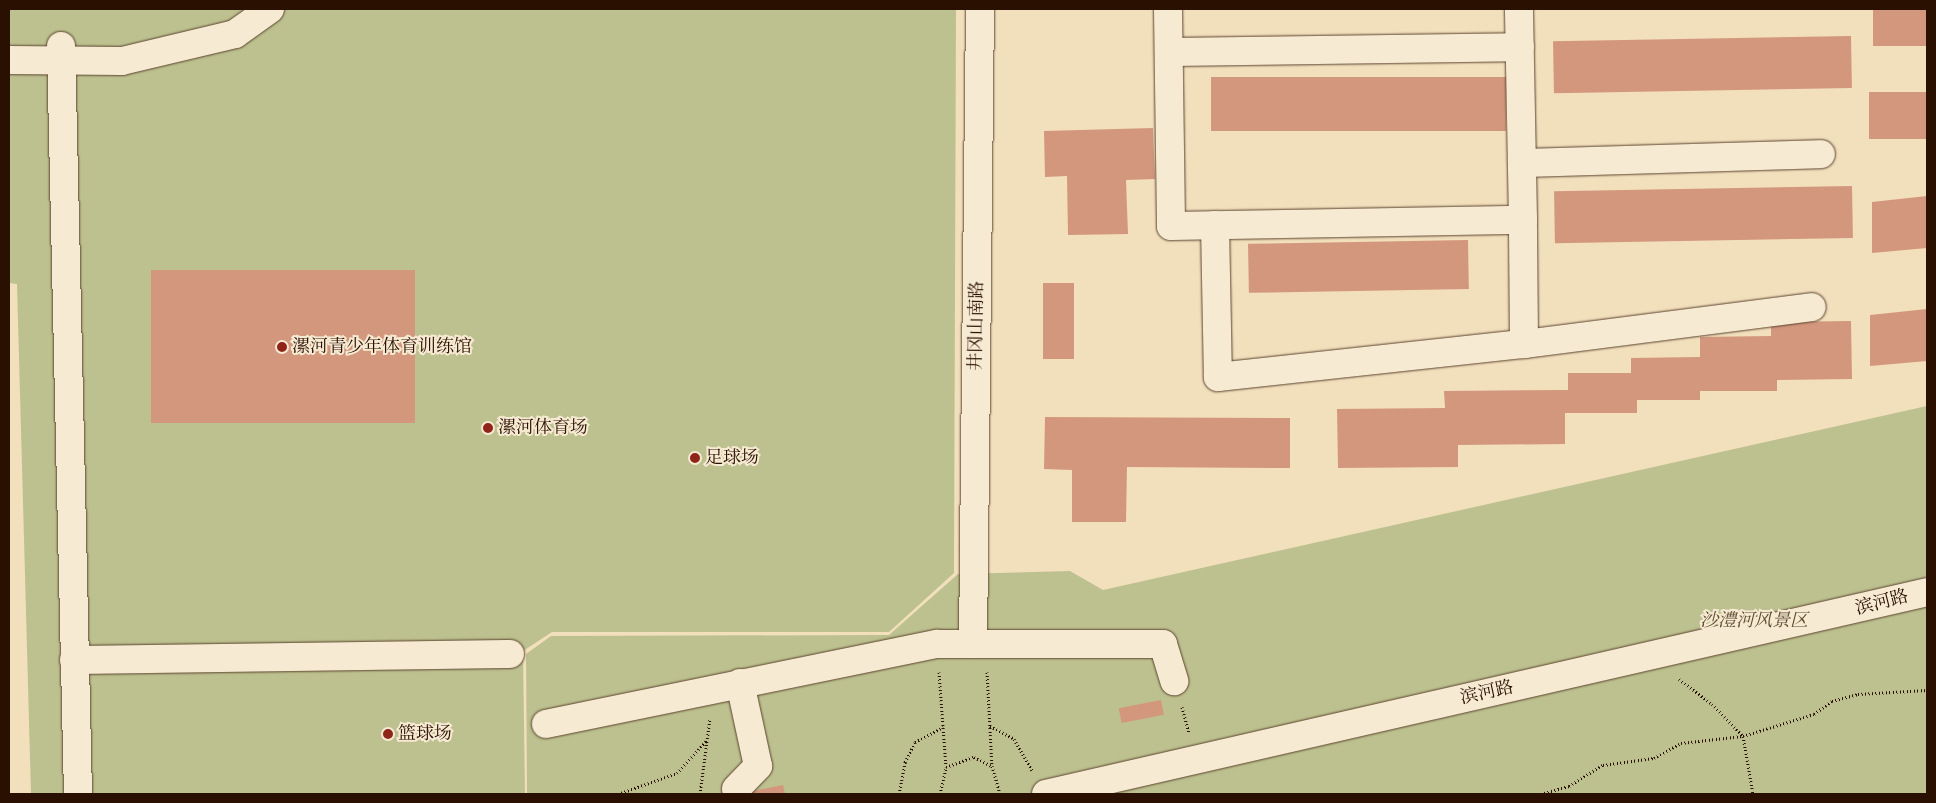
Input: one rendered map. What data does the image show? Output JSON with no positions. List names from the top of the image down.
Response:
{
  "streets": {
    "street": ["井冈山南路", "滨河路"]
  },
  "parks": ["沙澧河风景区"],
  "places": [
    "漯河青少年体育训练馆",
    "漯河体育场",
    "足球场",
    "篮球场"
  ]
}
